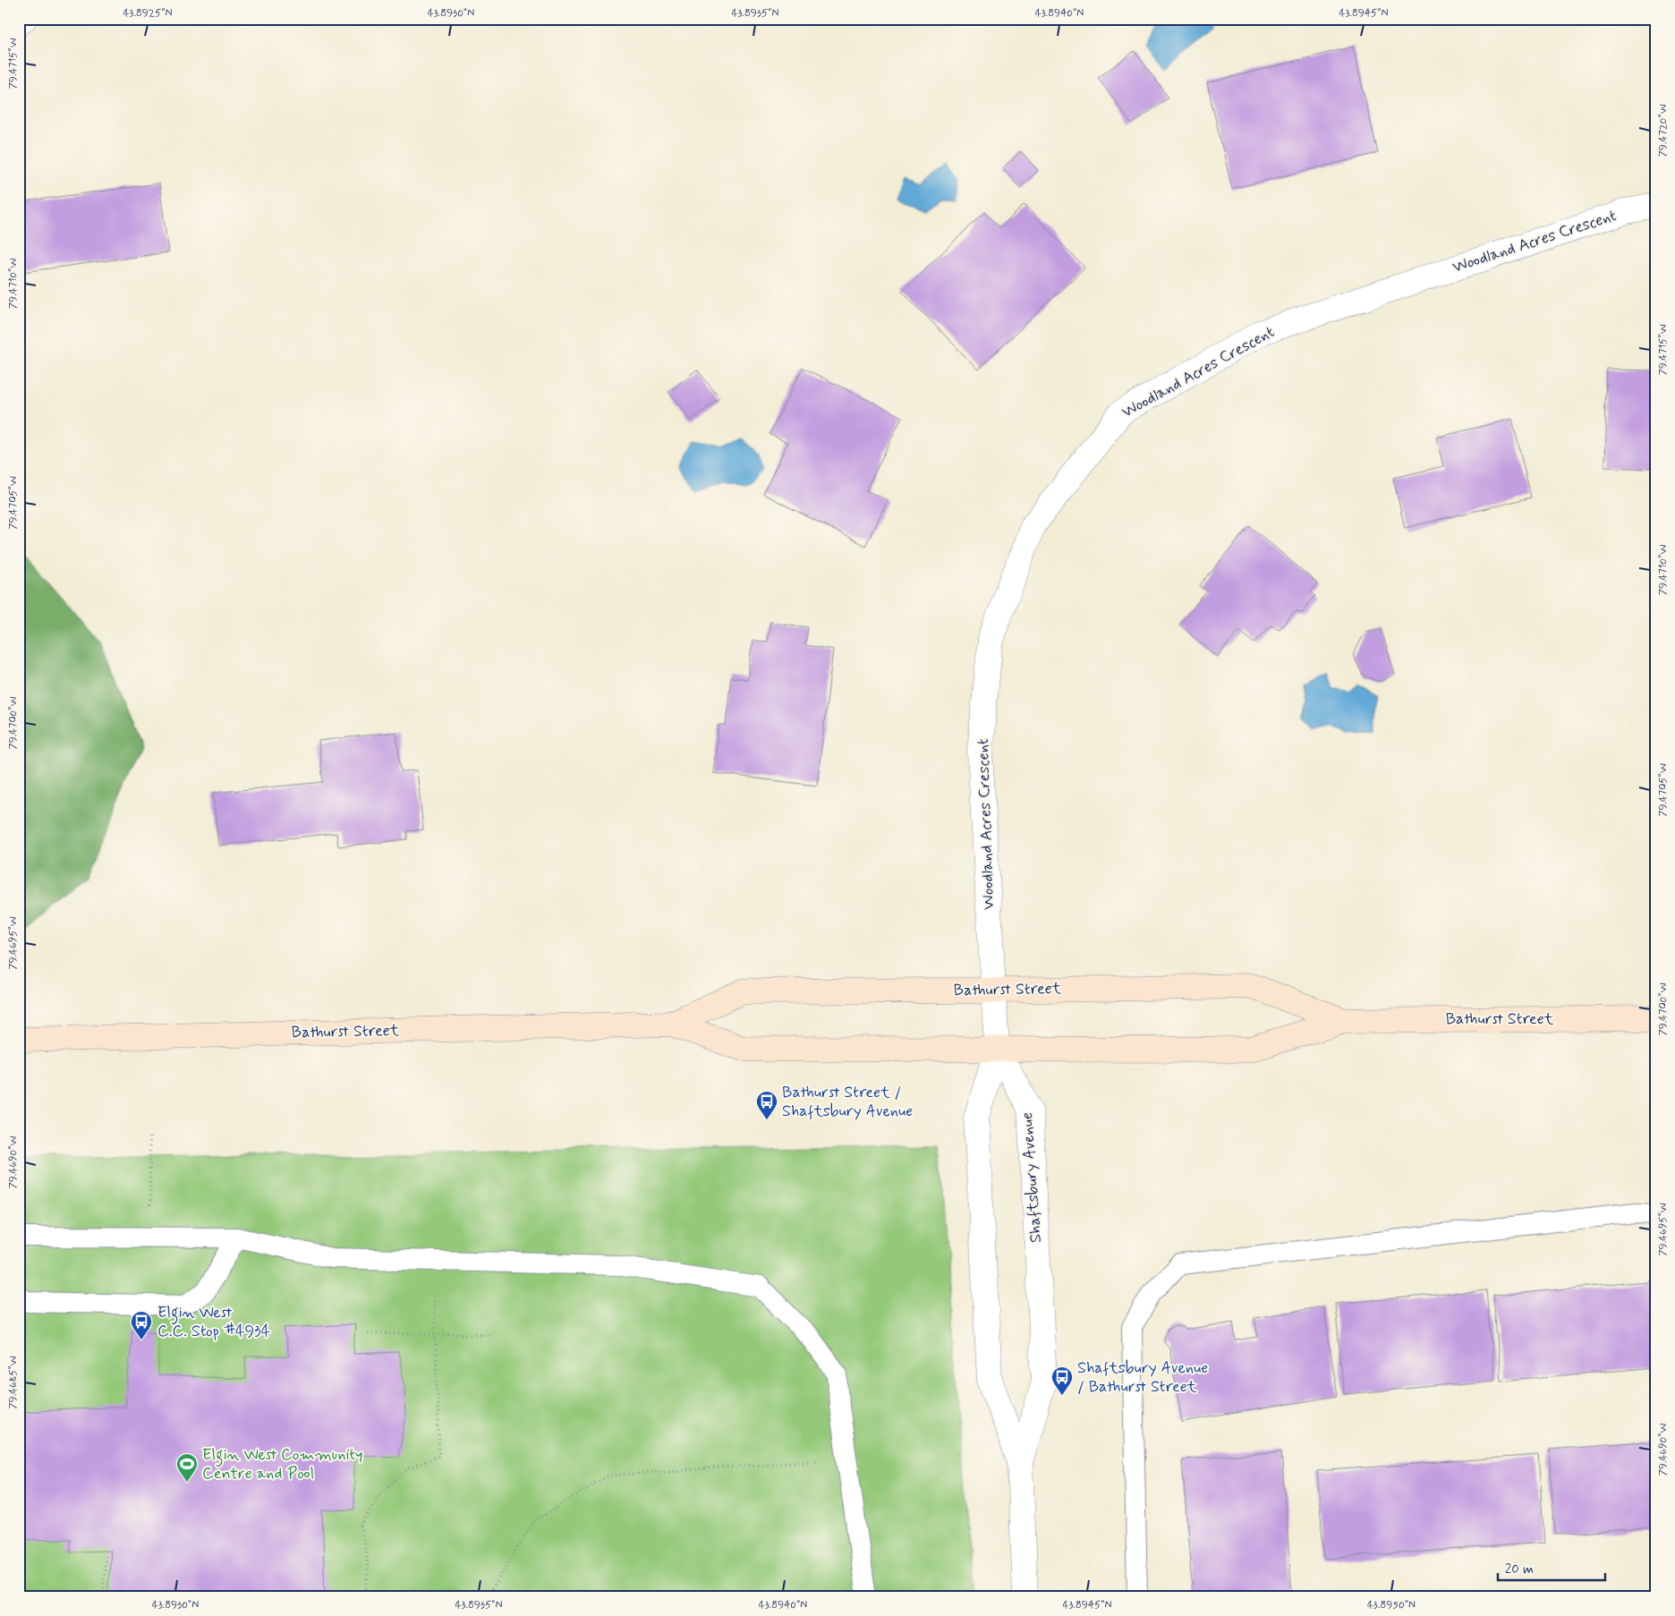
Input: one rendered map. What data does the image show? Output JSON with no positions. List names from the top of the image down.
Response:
{
  "streets": {
    "main road": ["Bathurst Street"],
    "street": ["Woodland Acres Crescent", "Shaftsbury Avenue"]
  },
  "crossings": [
    ["Woodland Acres Crescent", "Bathurst Street"],
    ["Woodland Acres Crescent", "Shaftsbury Avenue"],
    ["Bathurst Street", "Shaftsbury Avenue"]
  ],
  "places": {
    "bus stop": ["Bathurst Street / Shaftsbury Avenue", "Elgin West C.C. Stop #4934", "Shaftsbury Avenue / Bathurst Street"],
    "sports": ["Elgin West Community Centre and Pool"]
  },
  "scale_bar": "20 m",
  "coordinates": [
    "43.8925°N",
    "43.8930°N",
    "43.8935°N",
    "43.8940°N",
    "43.8945°N",
    "79.4715°W",
    "79.4720°W",
    "79.4710°W",
    "79.4705°W",
    "79.4700°W",
    "79.4695°W",
    "79.4690°W",
    "79.4685°W",
    "43.8950°N"
  ]
}
